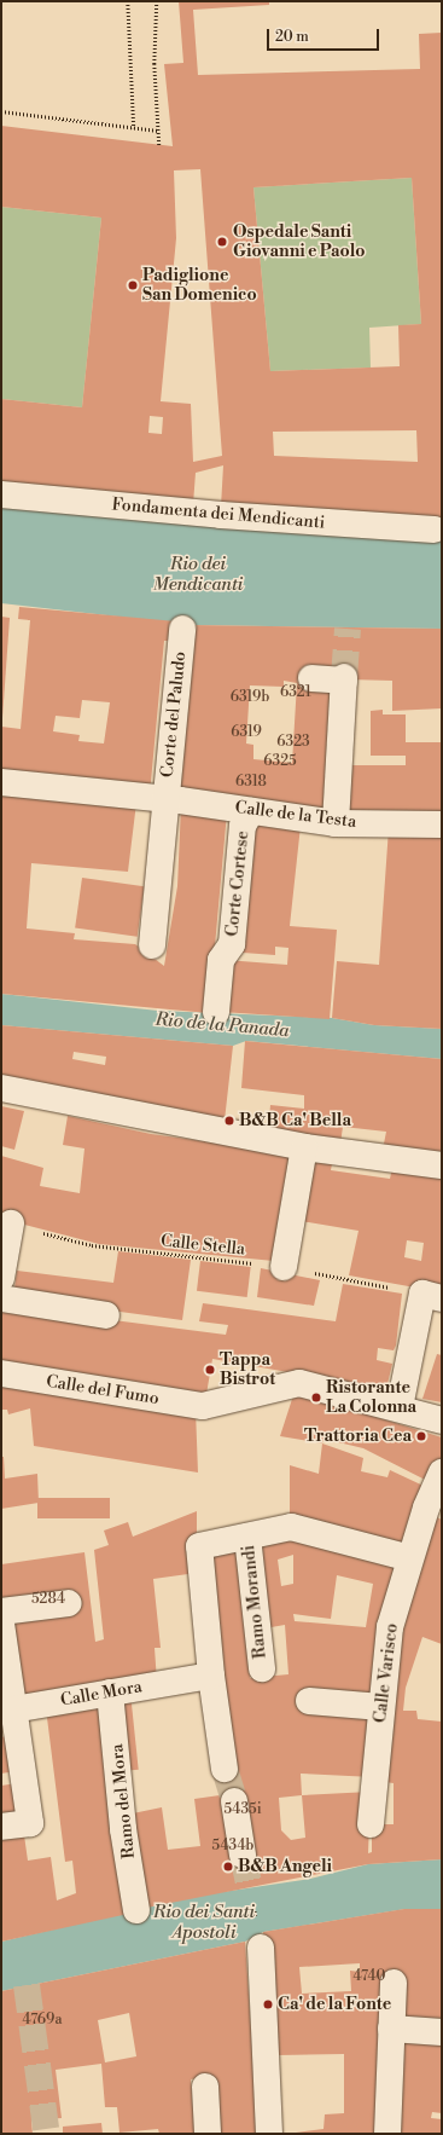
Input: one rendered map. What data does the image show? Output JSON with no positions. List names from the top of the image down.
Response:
{
  "streets": {
    "street": [
      "Fondamenta dei Mendicanti",
      "Corte del Paludo",
      "Calle de la Testa",
      "Corte Cortese",
      "Calle del Fumo",
      "Ramo Morandi",
      "Calle Varisco",
      "Calle Mora",
      "Ramo del Mora"
    ],
    "path": ["Calle Stella"]
  },
  "crossings": [
    ["Corte del Paludo", "Calle de la Testa"],
    ["Calle de la Testa", "Corte Cortese"],
    ["Calle Mora", "Ramo del Mora"]
  ],
  "water": ["Rio dei Mendicanti", "Rio de la Panada", "Rio dei Santi Apostoli"],
  "places": [
    "Ospedale Santi Giovanni e Paolo",
    "Padiglione San Domenico",
    "B&B Ca' Bella",
    "Tappa Bistrot",
    "Ristorante La Colonna",
    "Trattoria Cea",
    "B&B Angeli",
    "Ca' de la Fonte"
  ],
  "house_numbers": [
    "6321",
    "6319b",
    "6319",
    "6323",
    "6325",
    "6318",
    "5284",
    "5435i",
    "5434b",
    "4740",
    "4769a"
  ],
  "scale_bar": "20 m"
}
